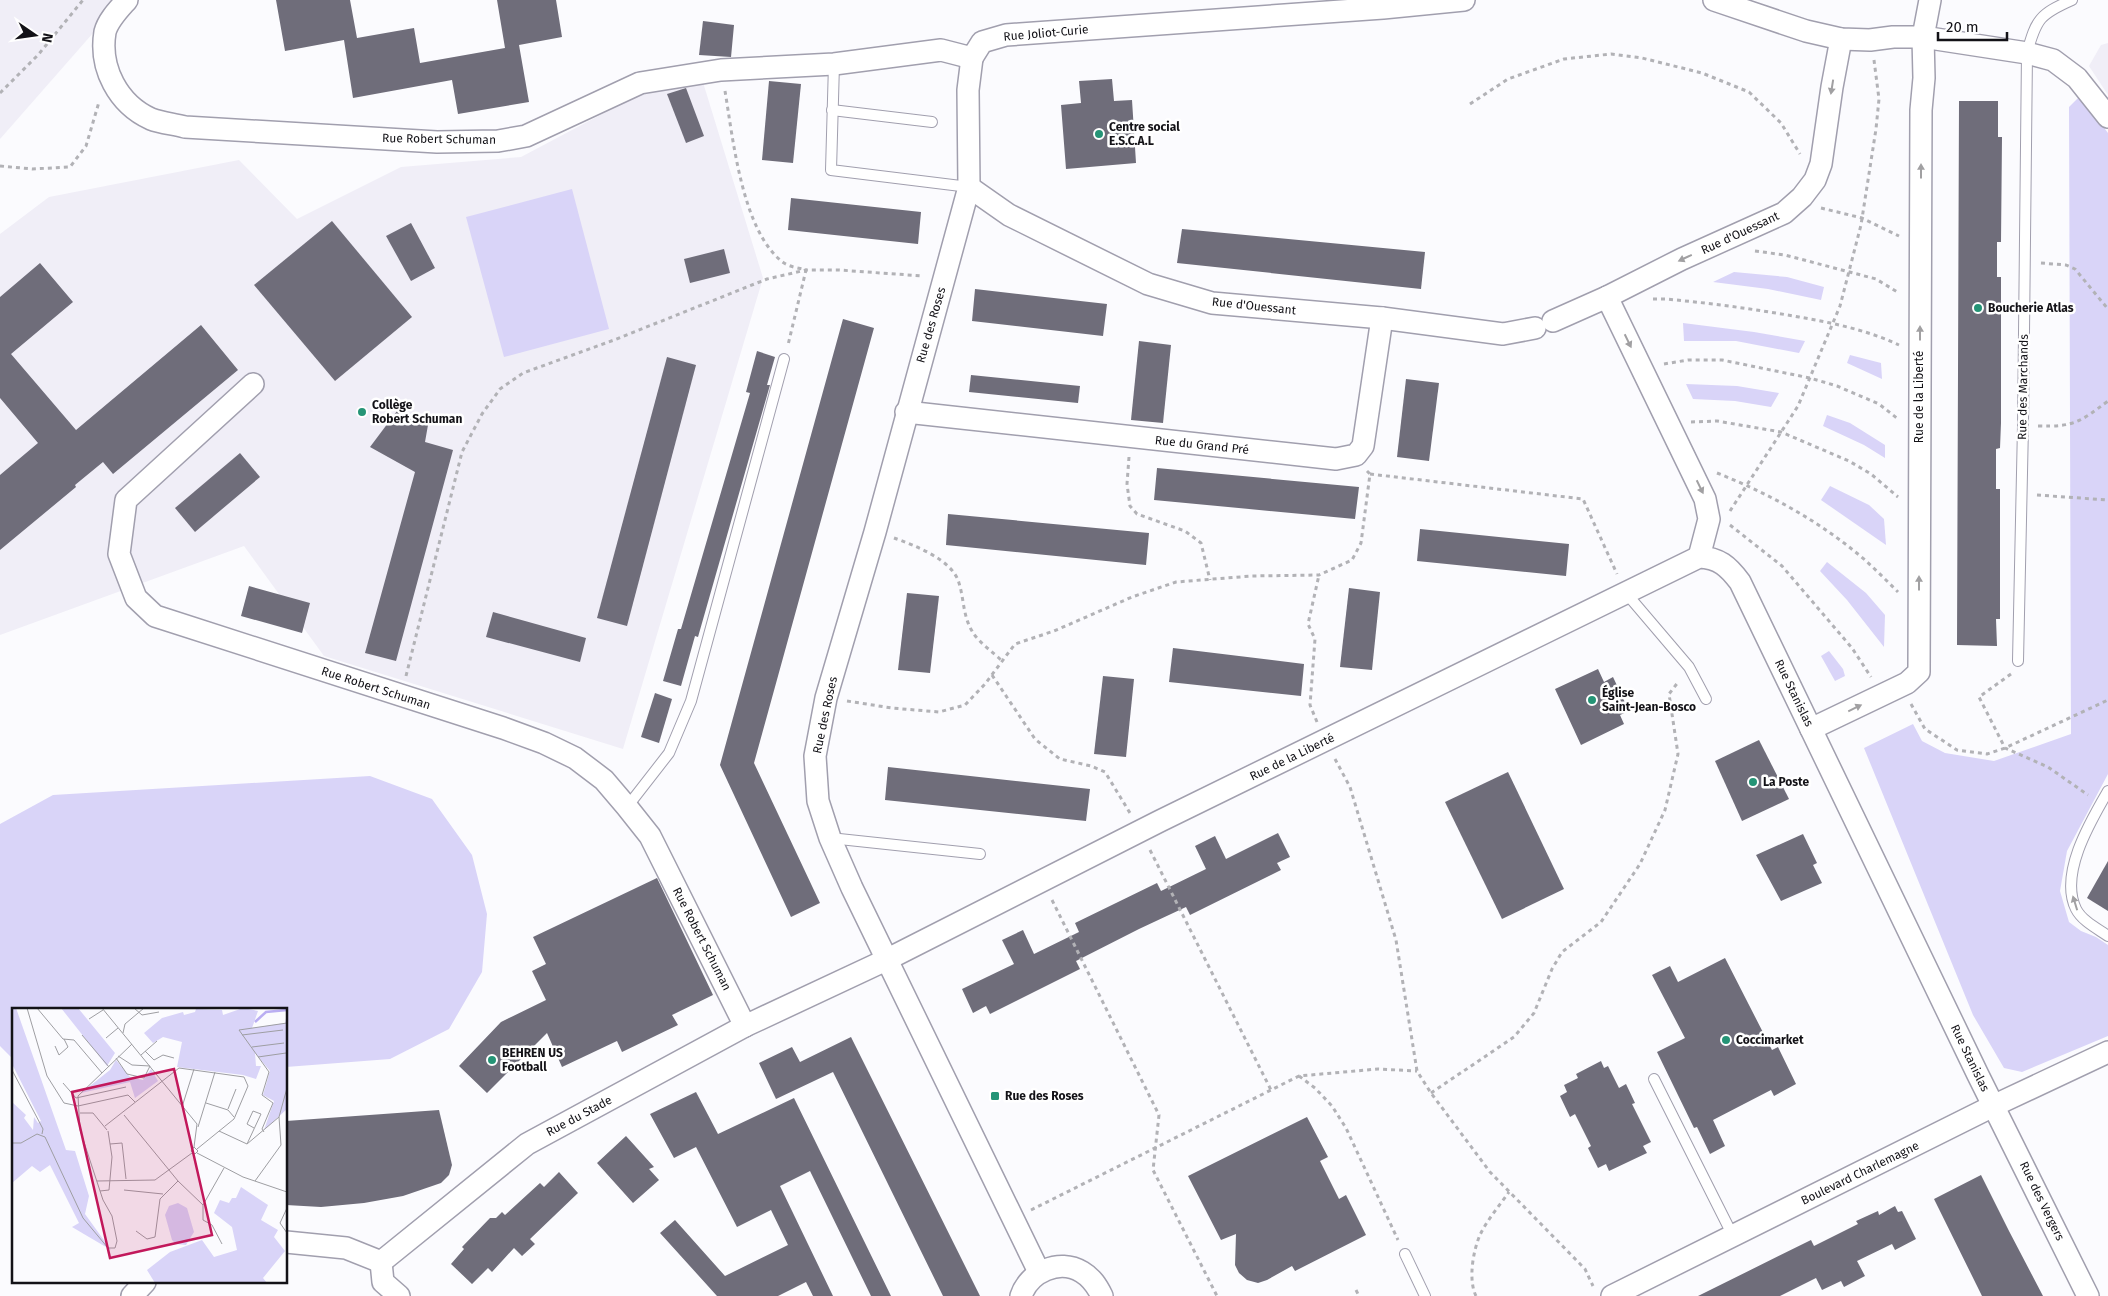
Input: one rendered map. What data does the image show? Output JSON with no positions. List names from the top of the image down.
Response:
{
  "streets": {
    "street": [
      "Rue Joliot-Curie",
      "Rue Robert Schuman",
      "Rue d'Ouessant",
      "Rue des Roses",
      "Rue de la Liberté",
      "Rue du Grand Pré",
      "Rue Stanislas",
      "Rue du Stade",
      "Boulevard Charlemagne",
      "Rue des Vergers"
    ],
    "lane": ["Rue des Marchands"]
  },
  "crossings": [
    ["Rue Joliot-Curie", "Rue des Roses"],
    ["Rue Robert Schuman", "Rue du Stade"],
    ["Rue d'Ouessant", "Rue des Roses"],
    ["Rue des Roses", "Rue de la Liberté"],
    ["Rue des Roses", "Rue du Grand Pré"],
    ["Rue des Roses", "Rue du Stade"],
    ["Rue de la Liberté", "Rue Stanislas"],
    ["Rue de la Liberté", "Rue du Stade"],
    ["Rue Stanislas", "Boulevard Charlemagne"],
    ["Rue Stanislas", "Rue des Vergers"],
    ["Boulevard Charlemagne", "Rue des Vergers"]
  ],
  "one_way": ["Rue de la Liberté"],
  "places": {
    "other": [
      "Centre social E.S.C.A.L",
      "Boucherie Atlas",
      "Collège Robert Schuman",
      "Église Saint-Jean-Bosco",
      "La Poste",
      "Coccimarket",
      "BEHREN US Football"
    ],
    "transit": ["Rue des Roses"]
  },
  "scale_bar": "20 m",
  "north": "right"
}
